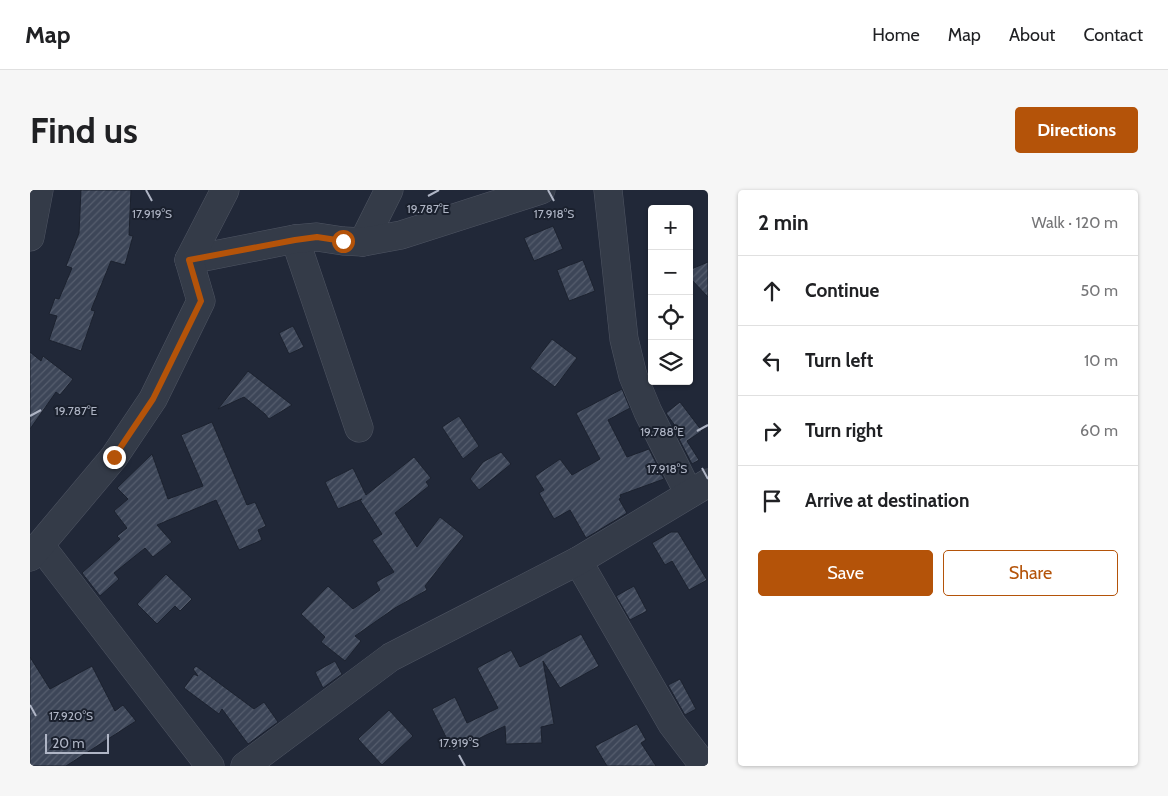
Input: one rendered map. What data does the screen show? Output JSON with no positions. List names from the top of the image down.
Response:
{
  "scale_bar": "20 m",
  "page": {
    "header": "Map",
    "nav": [
      "Home",
      "Map",
      "About",
      "Contact"
    ],
    "buttons": [
      "Directions",
      ["Save", "Share"]
    ],
    "title": "Find us",
    "heading": ["2 min", "Walk · 120 m"],
    "map_buttons": ["+", "−"],
    "list": [
      ["Continue", "50 m"],
      ["Turn left", "10 m"],
      ["Turn right", "60 m"],
      "Arrive at destination"
    ],
    "scale": "20 m"
  },
  "coordinates": [
    "19.787°E",
    "17.919°S",
    "17.918°S",
    "19.788°E",
    "17.920°S"
  ]
}
